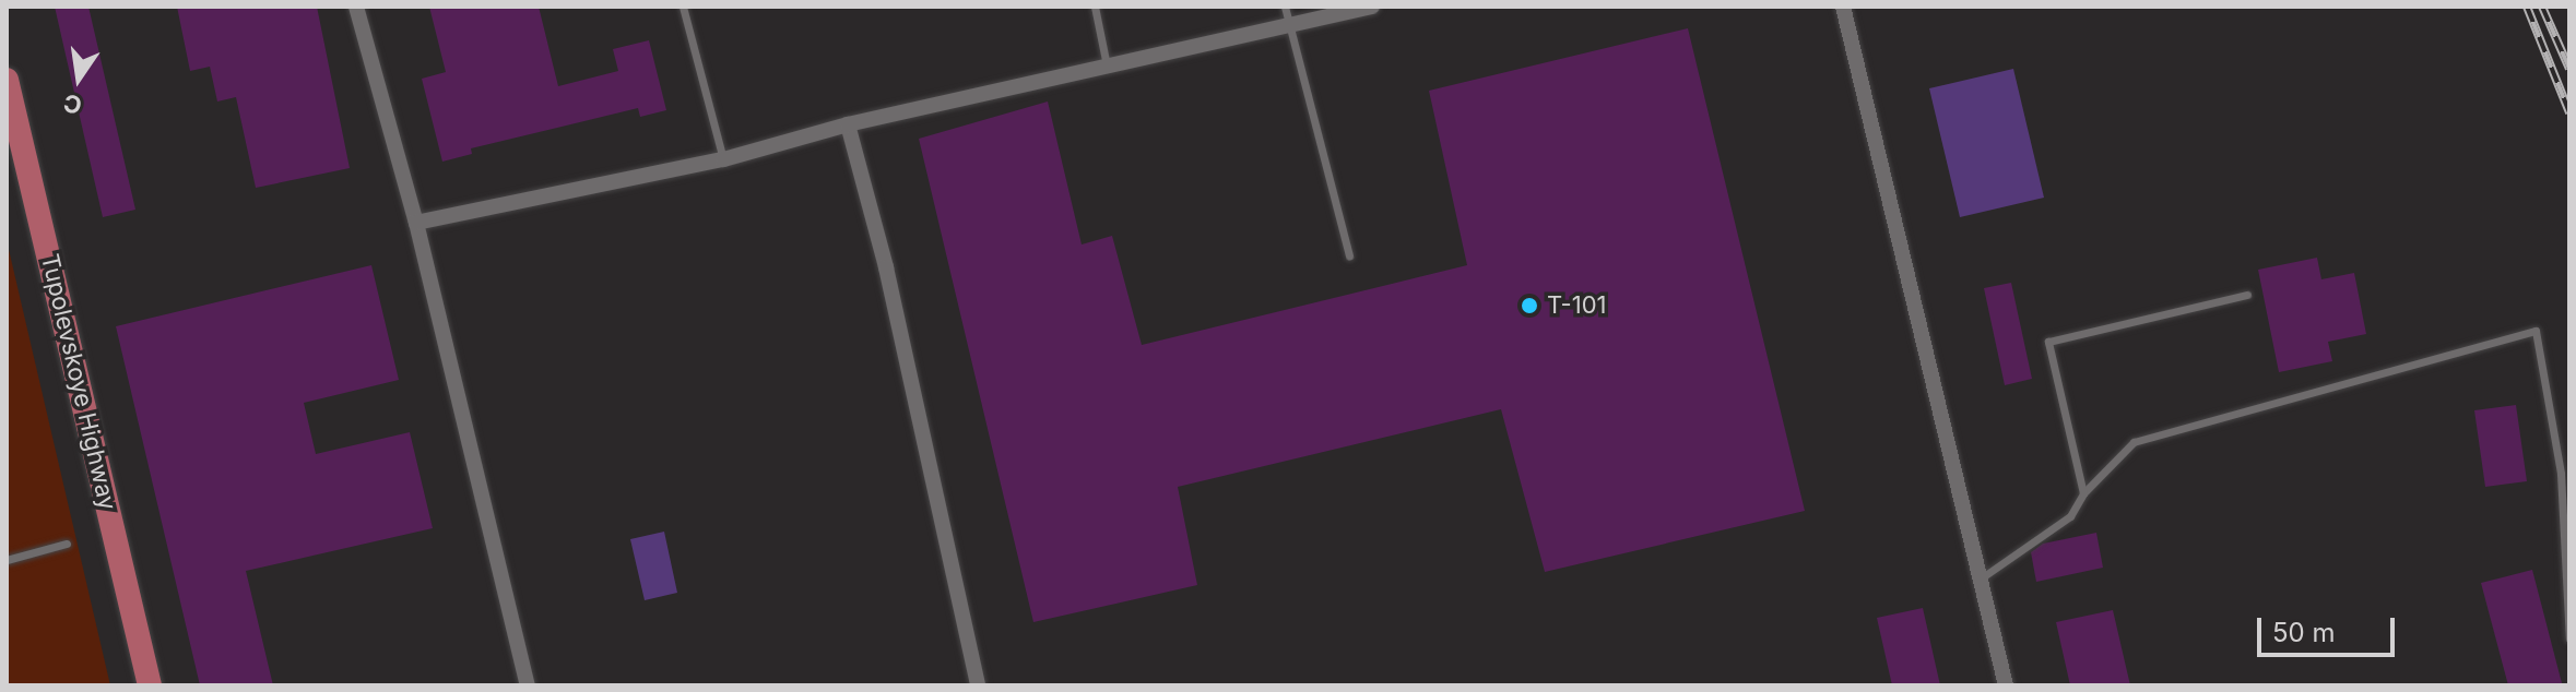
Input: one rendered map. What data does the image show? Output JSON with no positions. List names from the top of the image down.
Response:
{
  "streets": {
    "main road": ["Tupolevskoye Highway"]
  },
  "places": ["Т-101"],
  "scale_bar": "50 m",
  "north": "bottom"
}
